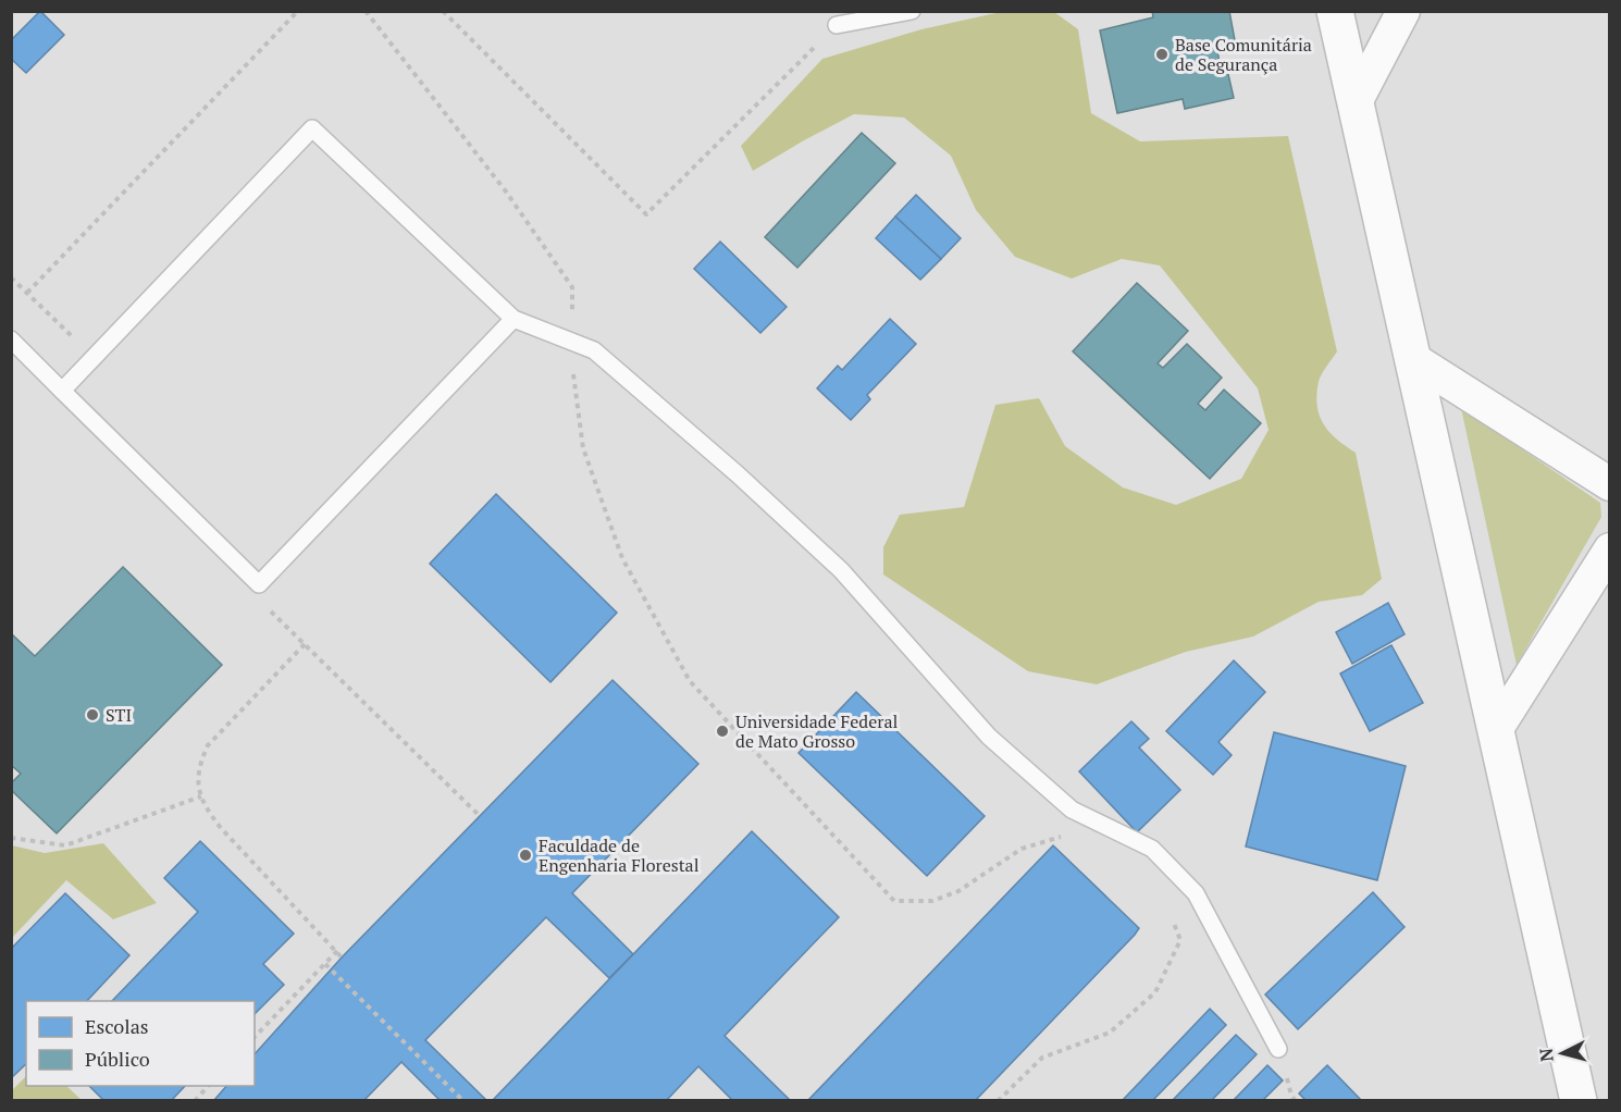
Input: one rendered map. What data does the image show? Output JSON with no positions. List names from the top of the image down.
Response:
{
  "places": [
    "Base Comunitária de Segurança",
    "STI",
    "Universidade Federal de Mato Grosso",
    "Faculdade de Engenharia Florestal"
  ],
  "legend": ["Escolas", "Público"],
  "north": "left"
}
